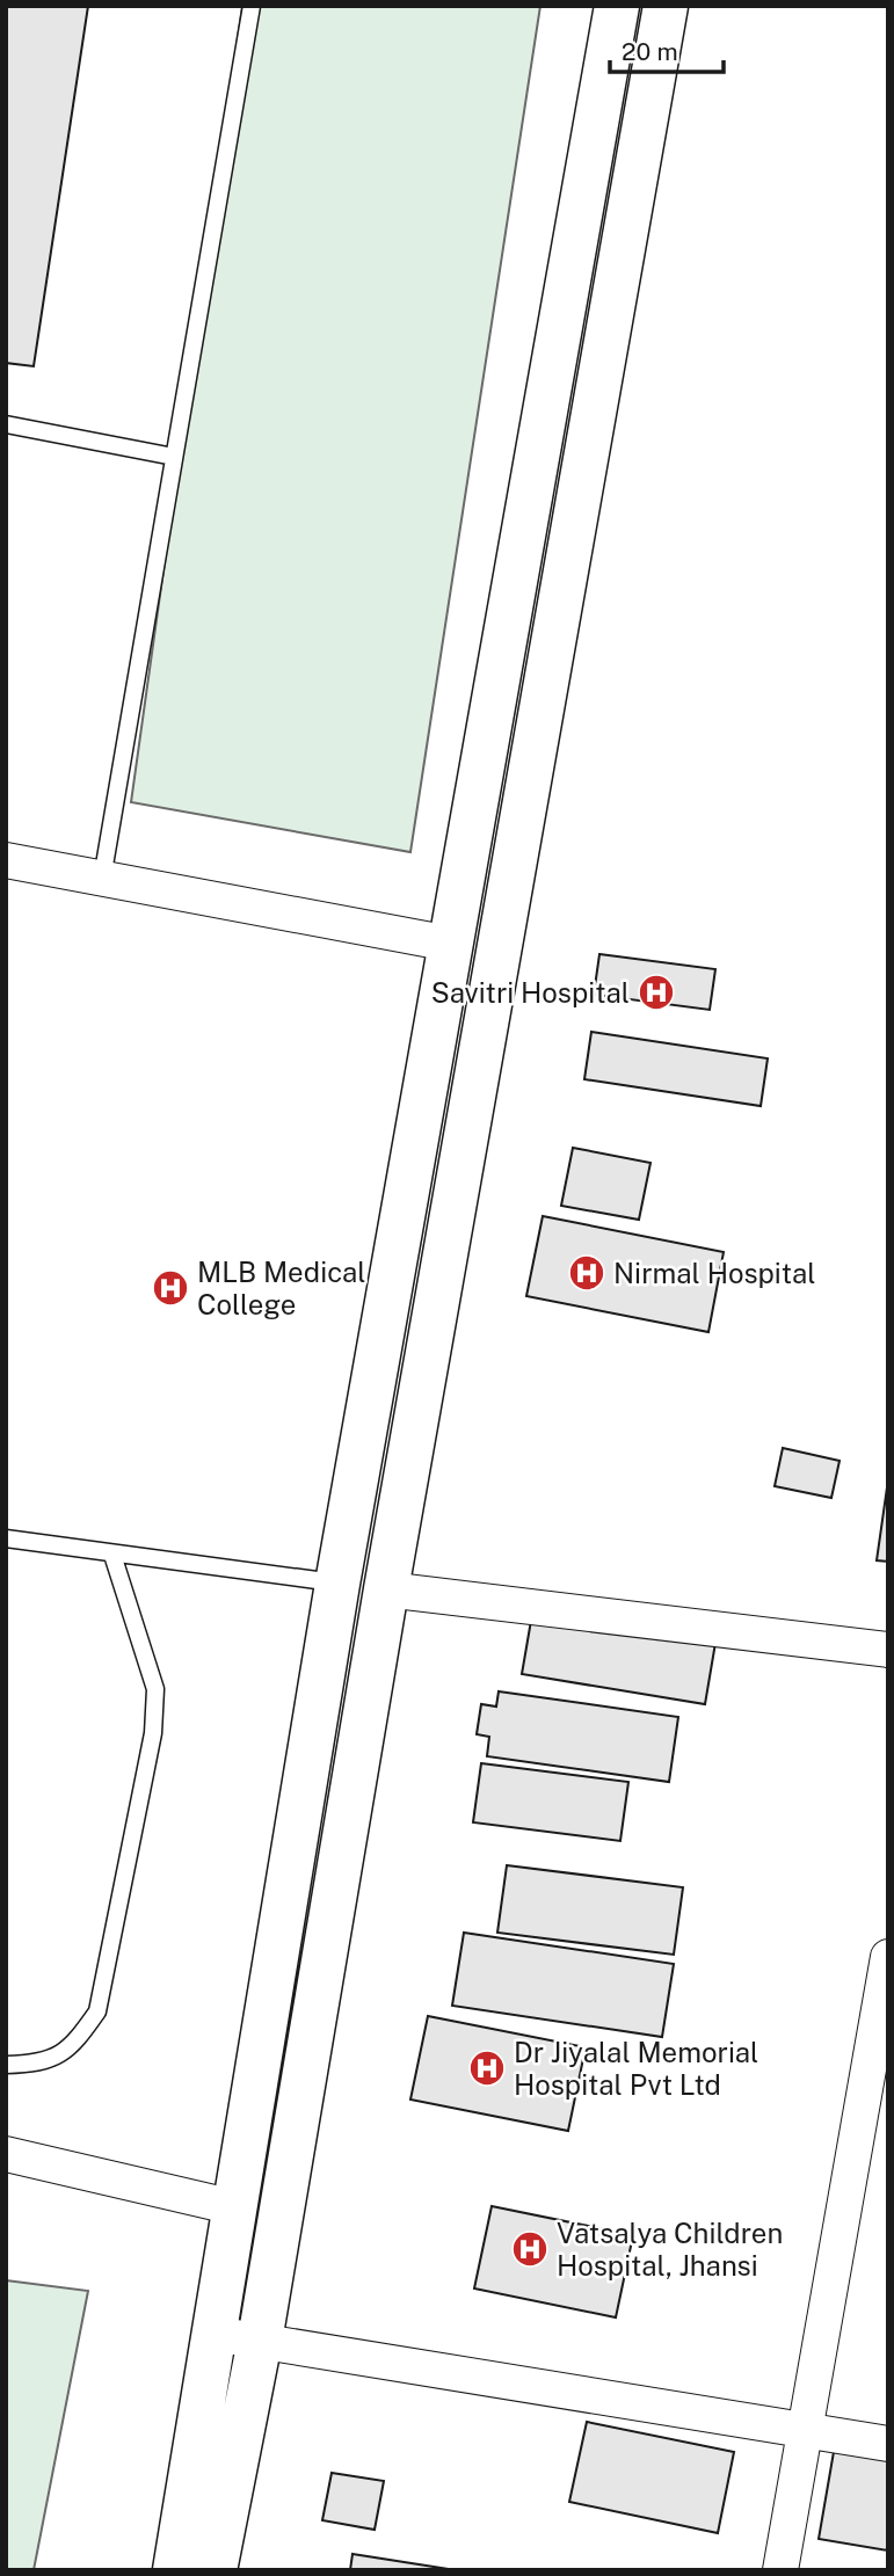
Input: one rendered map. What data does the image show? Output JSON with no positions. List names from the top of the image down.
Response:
{
  "places": {
    "hospital": [
      "Savitri Hospital",
      "Nirmal Hospital",
      "MLB Medical College",
      "Dr Jiyalal Memorial Hospital Pvt Ltd",
      "Vatsalya Children Hospital, Jhansi"
    ]
  },
  "scale_bar": "20 m"
}
